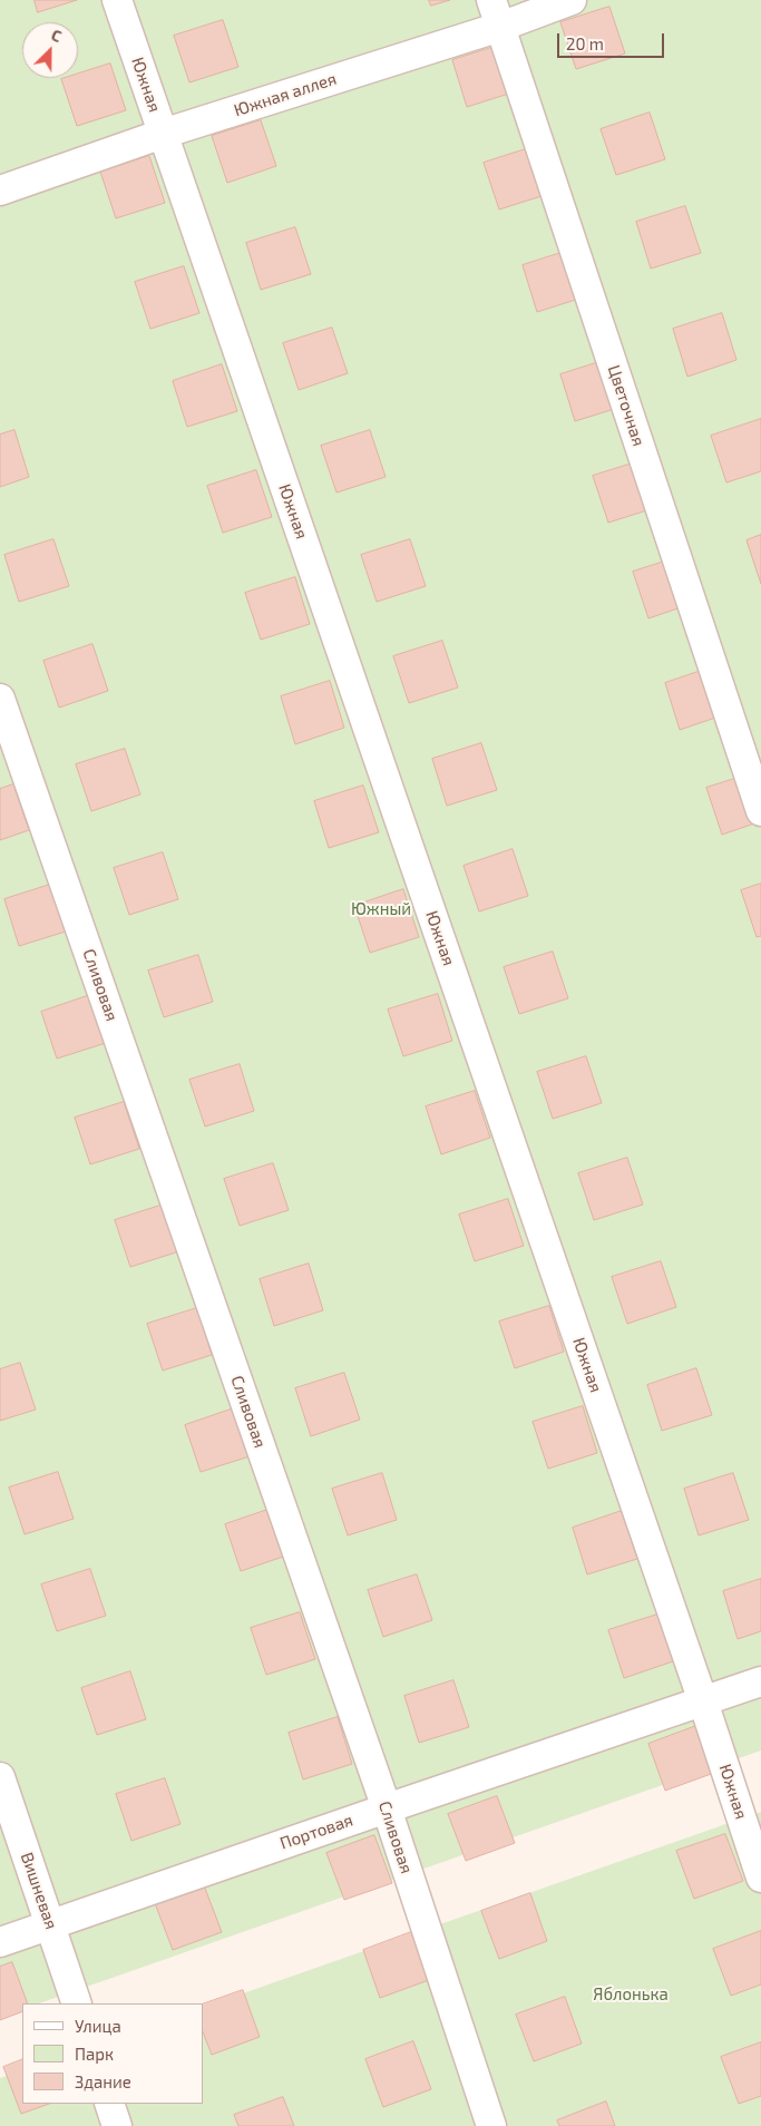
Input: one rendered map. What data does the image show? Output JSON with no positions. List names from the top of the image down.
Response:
{
  "streets": {
    "street": [
      "Южная",
      "Южная аллея",
      "Цветочная",
      "Сливовая",
      "Портовая",
      "Вишневая"
    ]
  },
  "crossings": [
    ["Южная", "Южная аллея"],
    ["Южная", "Портовая"],
    ["Южная аллея", "Цветочная"],
    ["Сливовая", "Портовая"],
    ["Портовая", "Вишневая"]
  ],
  "parks": ["Южный", "Яблонька"],
  "legend": ["Улица", "Парк", "Здание"],
  "scale_bar": "20 m",
  "north": "top right"
}
